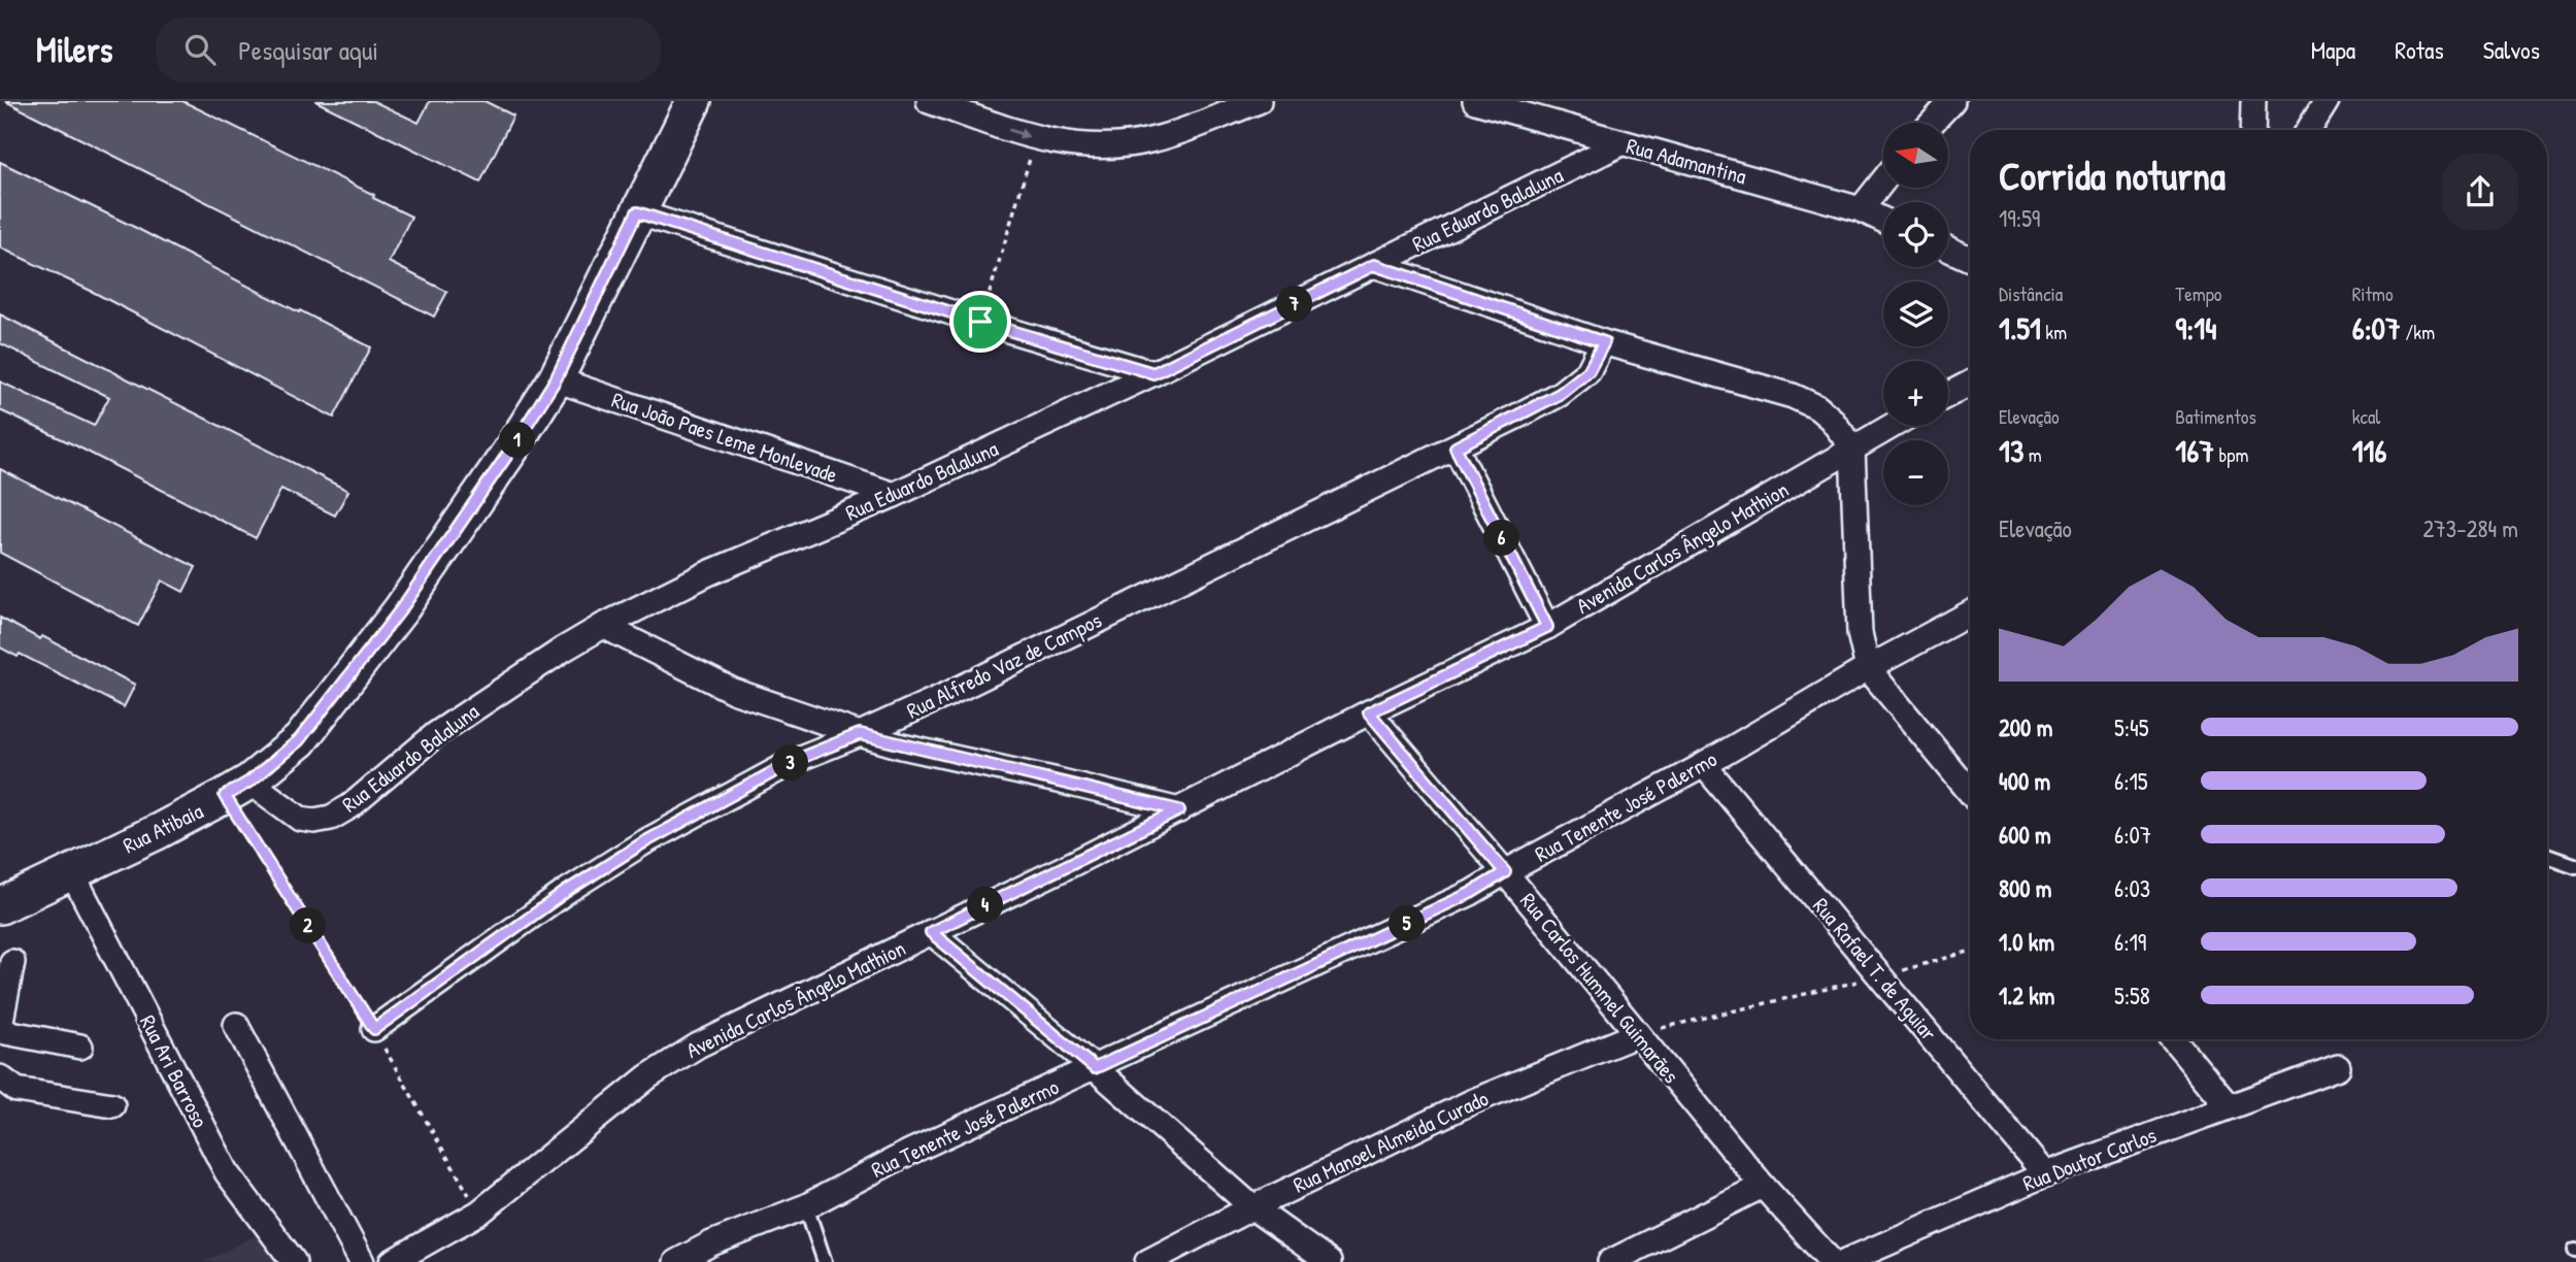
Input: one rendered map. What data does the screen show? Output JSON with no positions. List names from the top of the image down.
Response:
{
  "streets": {
    "main road": ["Rua Atibaia"],
    "street": [
      "Rua Adamantina",
      "Rua Eduardo Balaluna",
      "Rua João Paes Leme Monlevade",
      "Avenida Carlos Ângelo Mathion",
      "Rua Alfredo Vaz de Campos",
      "Rua Tenente José Palermo",
      "Rua Rafael T. de Aguiar",
      "Rua Carlos Hummel Guimarães",
      "Rua Ari Barroso",
      "Rua Manoel Almeida Curado",
      "Rua Doutor Carlos"
    ]
  },
  "crossings": [
    ["Rua Adamantina", "Rua Eduardo Balaluna"],
    ["Rua Eduardo Balaluna", "Rua João Paes Leme Monlevade"],
    ["Rua Eduardo Balaluna", "Rua Atibaia"],
    ["Rua João Paes Leme Monlevade", "Rua Atibaia"],
    ["Avenida Carlos Ângelo Mathion", "Rua Carlos Hummel Guimarães"],
    ["Rua Tenente José Palermo", "Rua Rafael T. de Aguiar"],
    ["Rua Tenente José Palermo", "Rua Carlos Hummel Guimarães"],
    ["Rua Atibaia", "Rua Ari Barroso"],
    ["Rua Rafael T. de Aguiar", "Rua Doutor Carlos"],
    ["Rua Carlos Hummel Guimarães", "Rua Manoel Almeida Curado"]
  ],
  "north": "left",
  "page": {
    "header": "Milers",
    "search": "Pesquisar aqui",
    "nav": ["Mapa", "Rotas", "Salvos"],
    "map_buttons": ["+", "−"],
    "heading": ["Corrida noturna", "19:59"],
    "stats": [
      ["Distância", "1.51 km"],
      ["Tempo", "9:14"],
      ["Ritmo", "6:07 /km"],
      ["Elevação", "13 m"],
      ["Batimentos", "167 bpm"],
      ["kcal", "116"]
    ],
    "pins": [
      "7",
      "1",
      "6",
      "3",
      "4",
      "5",
      "2"
    ],
    "chart": ["Elevação", "273–284 m"],
    "list": [
      {
        "name": "200 m",
        "note": "5:45"
      },
      {
        "name": "400 m",
        "note": "6:15"
      },
      {
        "name": "600 m",
        "note": "6:07"
      },
      {
        "name": "800 m",
        "note": "6:03"
      },
      {
        "name": "1.0 km",
        "note": "6:19"
      },
      {
        "name": "1.2 km",
        "note": "5:58"
      }
    ]
  }
}
